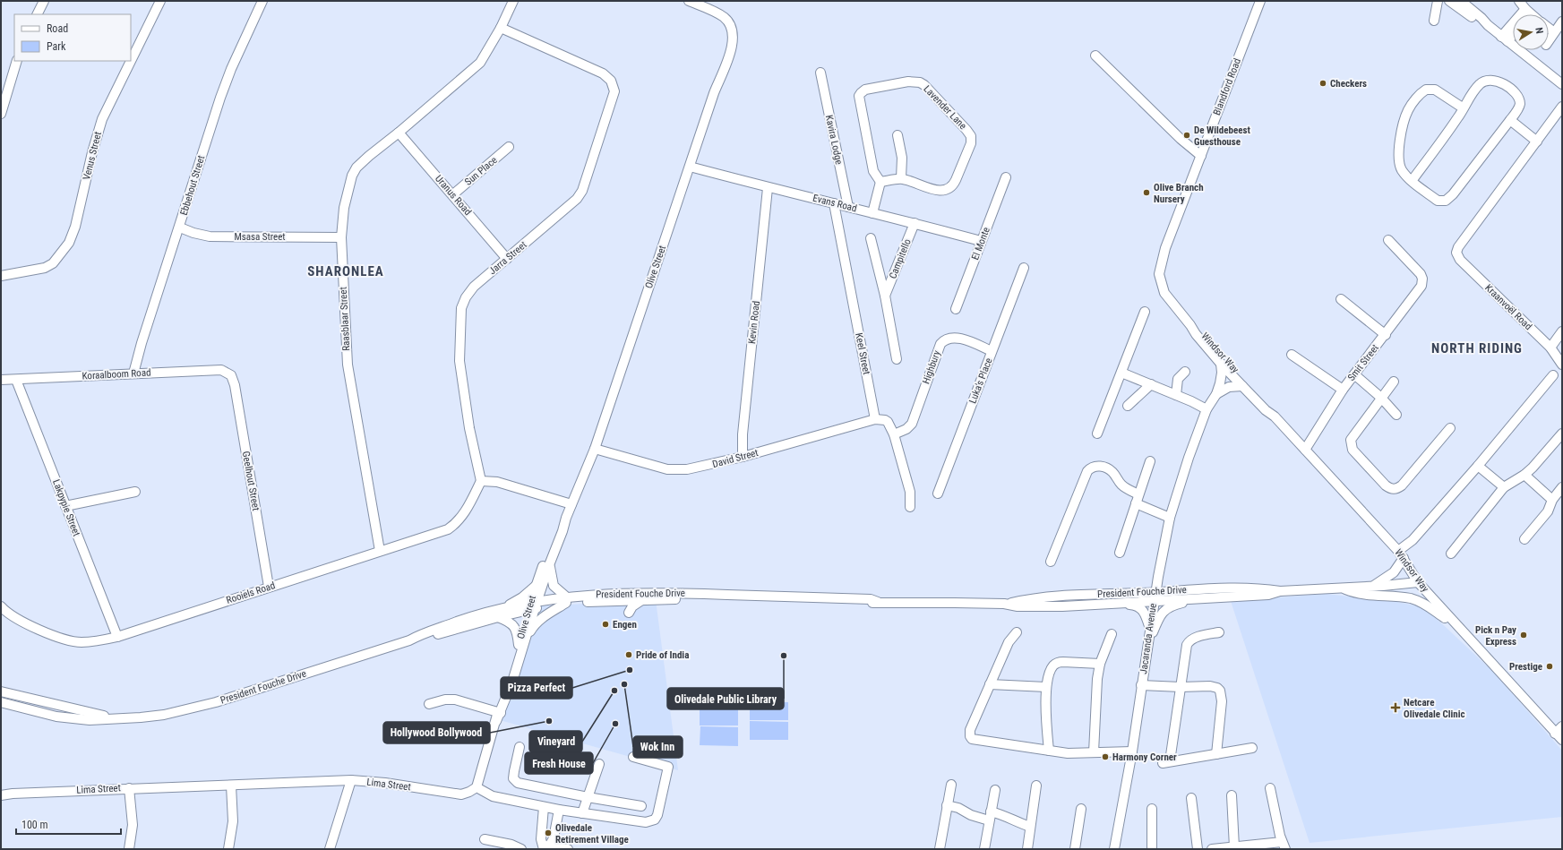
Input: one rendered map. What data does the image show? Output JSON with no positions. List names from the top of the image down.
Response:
{
  "streets": {
    "street": [
      "Blandford Road",
      "Lavender Lane",
      "Kavira Lodge",
      "Venus Street",
      "Sun Place",
      "Ebbehout Street",
      "Uranus Road",
      "Evans Road",
      "Msasa Street",
      "El Monte",
      "Jarra Street",
      "Campitello",
      "Olive Street",
      "Kraanvoël Road",
      "Raasblaar Street",
      "Kevin Road",
      "Windsor Way",
      "Keel Street",
      "Smit Street",
      "Highbury",
      "Koraalboom Road",
      "Luka's Place",
      "David Street",
      "Geelhout Street",
      "Lakpypie Street",
      "President Fouche Drive",
      "Rooiels Road",
      "Jacaranda Avenue",
      "Lima Street"
    ]
  },
  "crossings": [
    ["Blandford Road", "Windsor Way"],
    ["Kavira Lodge", "Evans Road"],
    ["Sun Place", "Uranus Road"],
    ["Ebbehout Street", "Msasa Street"],
    ["Ebbehout Street", "Koraalboom Road"],
    ["Uranus Road", "Jarra Street"],
    ["Uranus Road", "Raasblaar Street"],
    ["Evans Road", "El Monte"],
    ["Evans Road", "Campitello"],
    ["Evans Road", "Olive Street"],
    ["Evans Road", "Kevin Road"],
    ["Evans Road", "Keel Street"],
    ["Msasa Street", "Raasblaar Street"],
    ["Jarra Street", "Raasblaar Street"],
    ["Jarra Street", "Rooiels Road"],
    ["Olive Street", "David Street"],
    ["Olive Street", "President Fouche Drive"],
    ["Olive Street", "Lima Street"],
    ["Raasblaar Street", "Rooiels Road"],
    ["Kevin Road", "David Street"],
    ["Windsor Way", "Smit Street"],
    ["Windsor Way", "President Fouche Drive"],
    ["Windsor Way", "Jacaranda Avenue"],
    ["Keel Street", "David Street"],
    ["Highbury", "Luka's Place"],
    ["Koraalboom Road", "Geelhout Street"],
    ["Koraalboom Road", "Lakpypie Street"],
    ["Geelhout Street", "Rooiels Road"],
    ["Lakpypie Street", "Rooiels Road"],
    ["President Fouche Drive", "Jacaranda Avenue"]
  ],
  "districts": ["SHARONLEA", "NORTH RIDING"],
  "places": {
    "other": [
      "Checkers",
      "De Wildebeest Guesthouse",
      "Olive Branch Nursery",
      "Engen",
      "Pick n Pay Express",
      "Pride of India",
      "Olivedale Public Library",
      "Prestige",
      "Pizza Perfect",
      "Wok Inn",
      "Vineyard",
      "Hollywood Bollywood",
      "Fresh House",
      "Harmony Corner",
      "Olivedale Retirement Village"
    ],
    "health": ["Netcare Olivedale Clinic"]
  },
  "legend": ["Road", "Park"],
  "scale_bar": "100 m",
  "north": "right"
}
